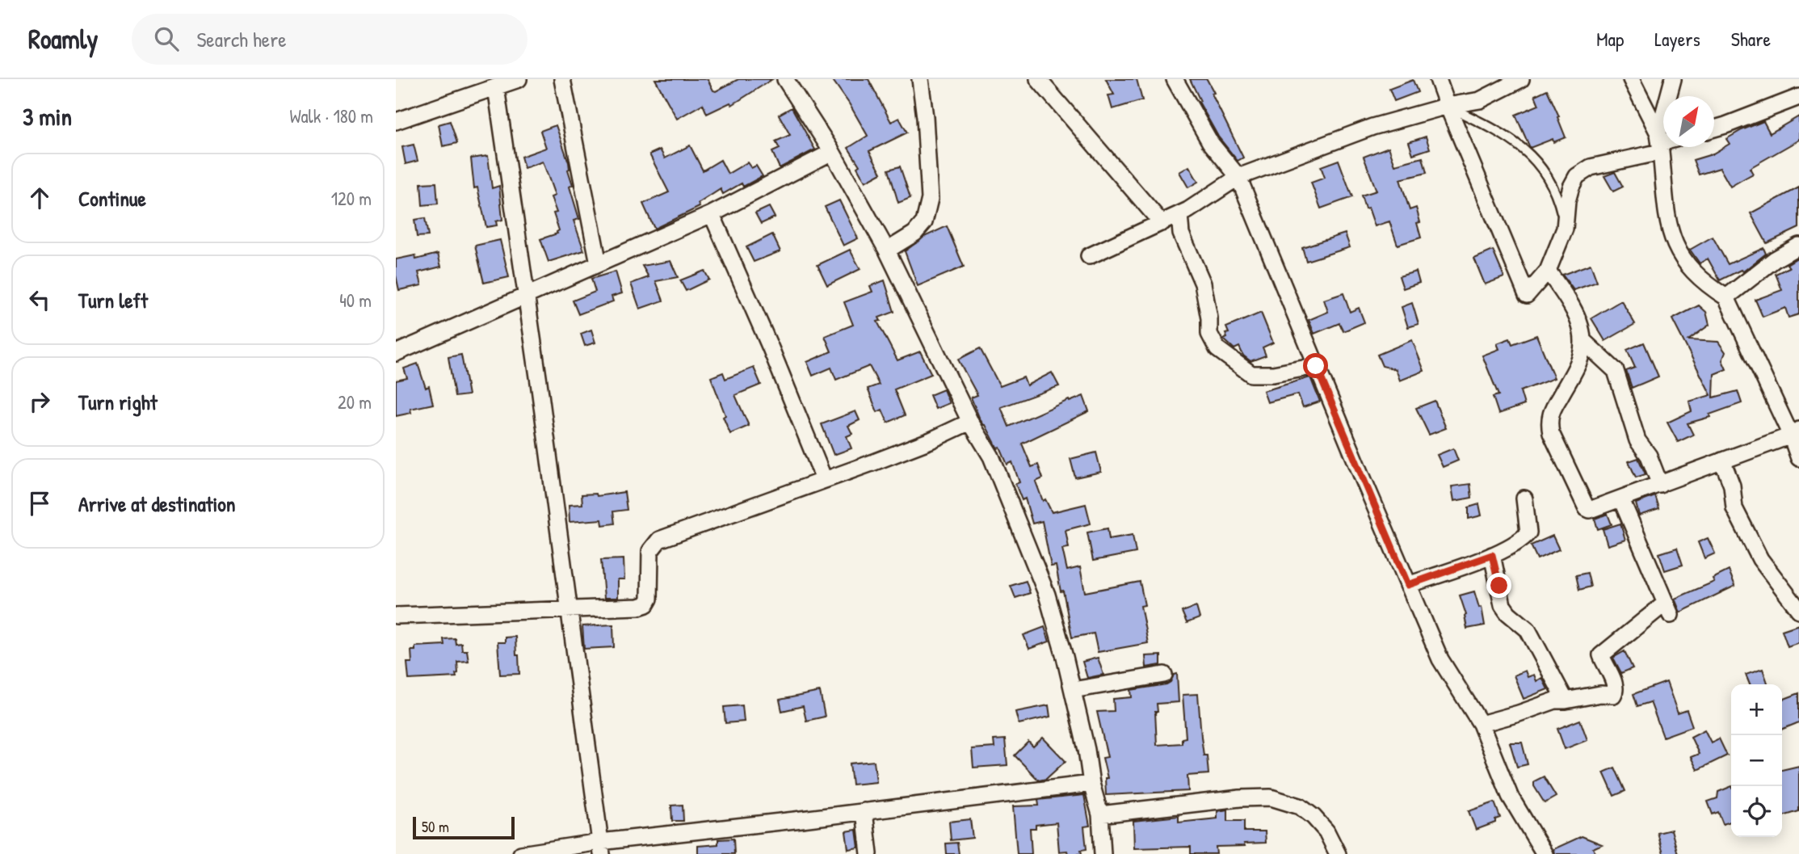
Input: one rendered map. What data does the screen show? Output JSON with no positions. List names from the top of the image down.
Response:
{
  "scale_bar": "50 m",
  "north": "top right",
  "page": {
    "header": "Roamly",
    "search": "Search here",
    "nav": ["Map", "Layers", "Share"],
    "heading": ["3 min", "Walk · 180 m"],
    "list": [
      ["Continue", "120 m"],
      ["Turn left", "40 m"],
      ["Turn right", "20 m"],
      "Arrive at destination"
    ],
    "map_buttons": ["+", "−"],
    "scale": "50 m"
  }
}
